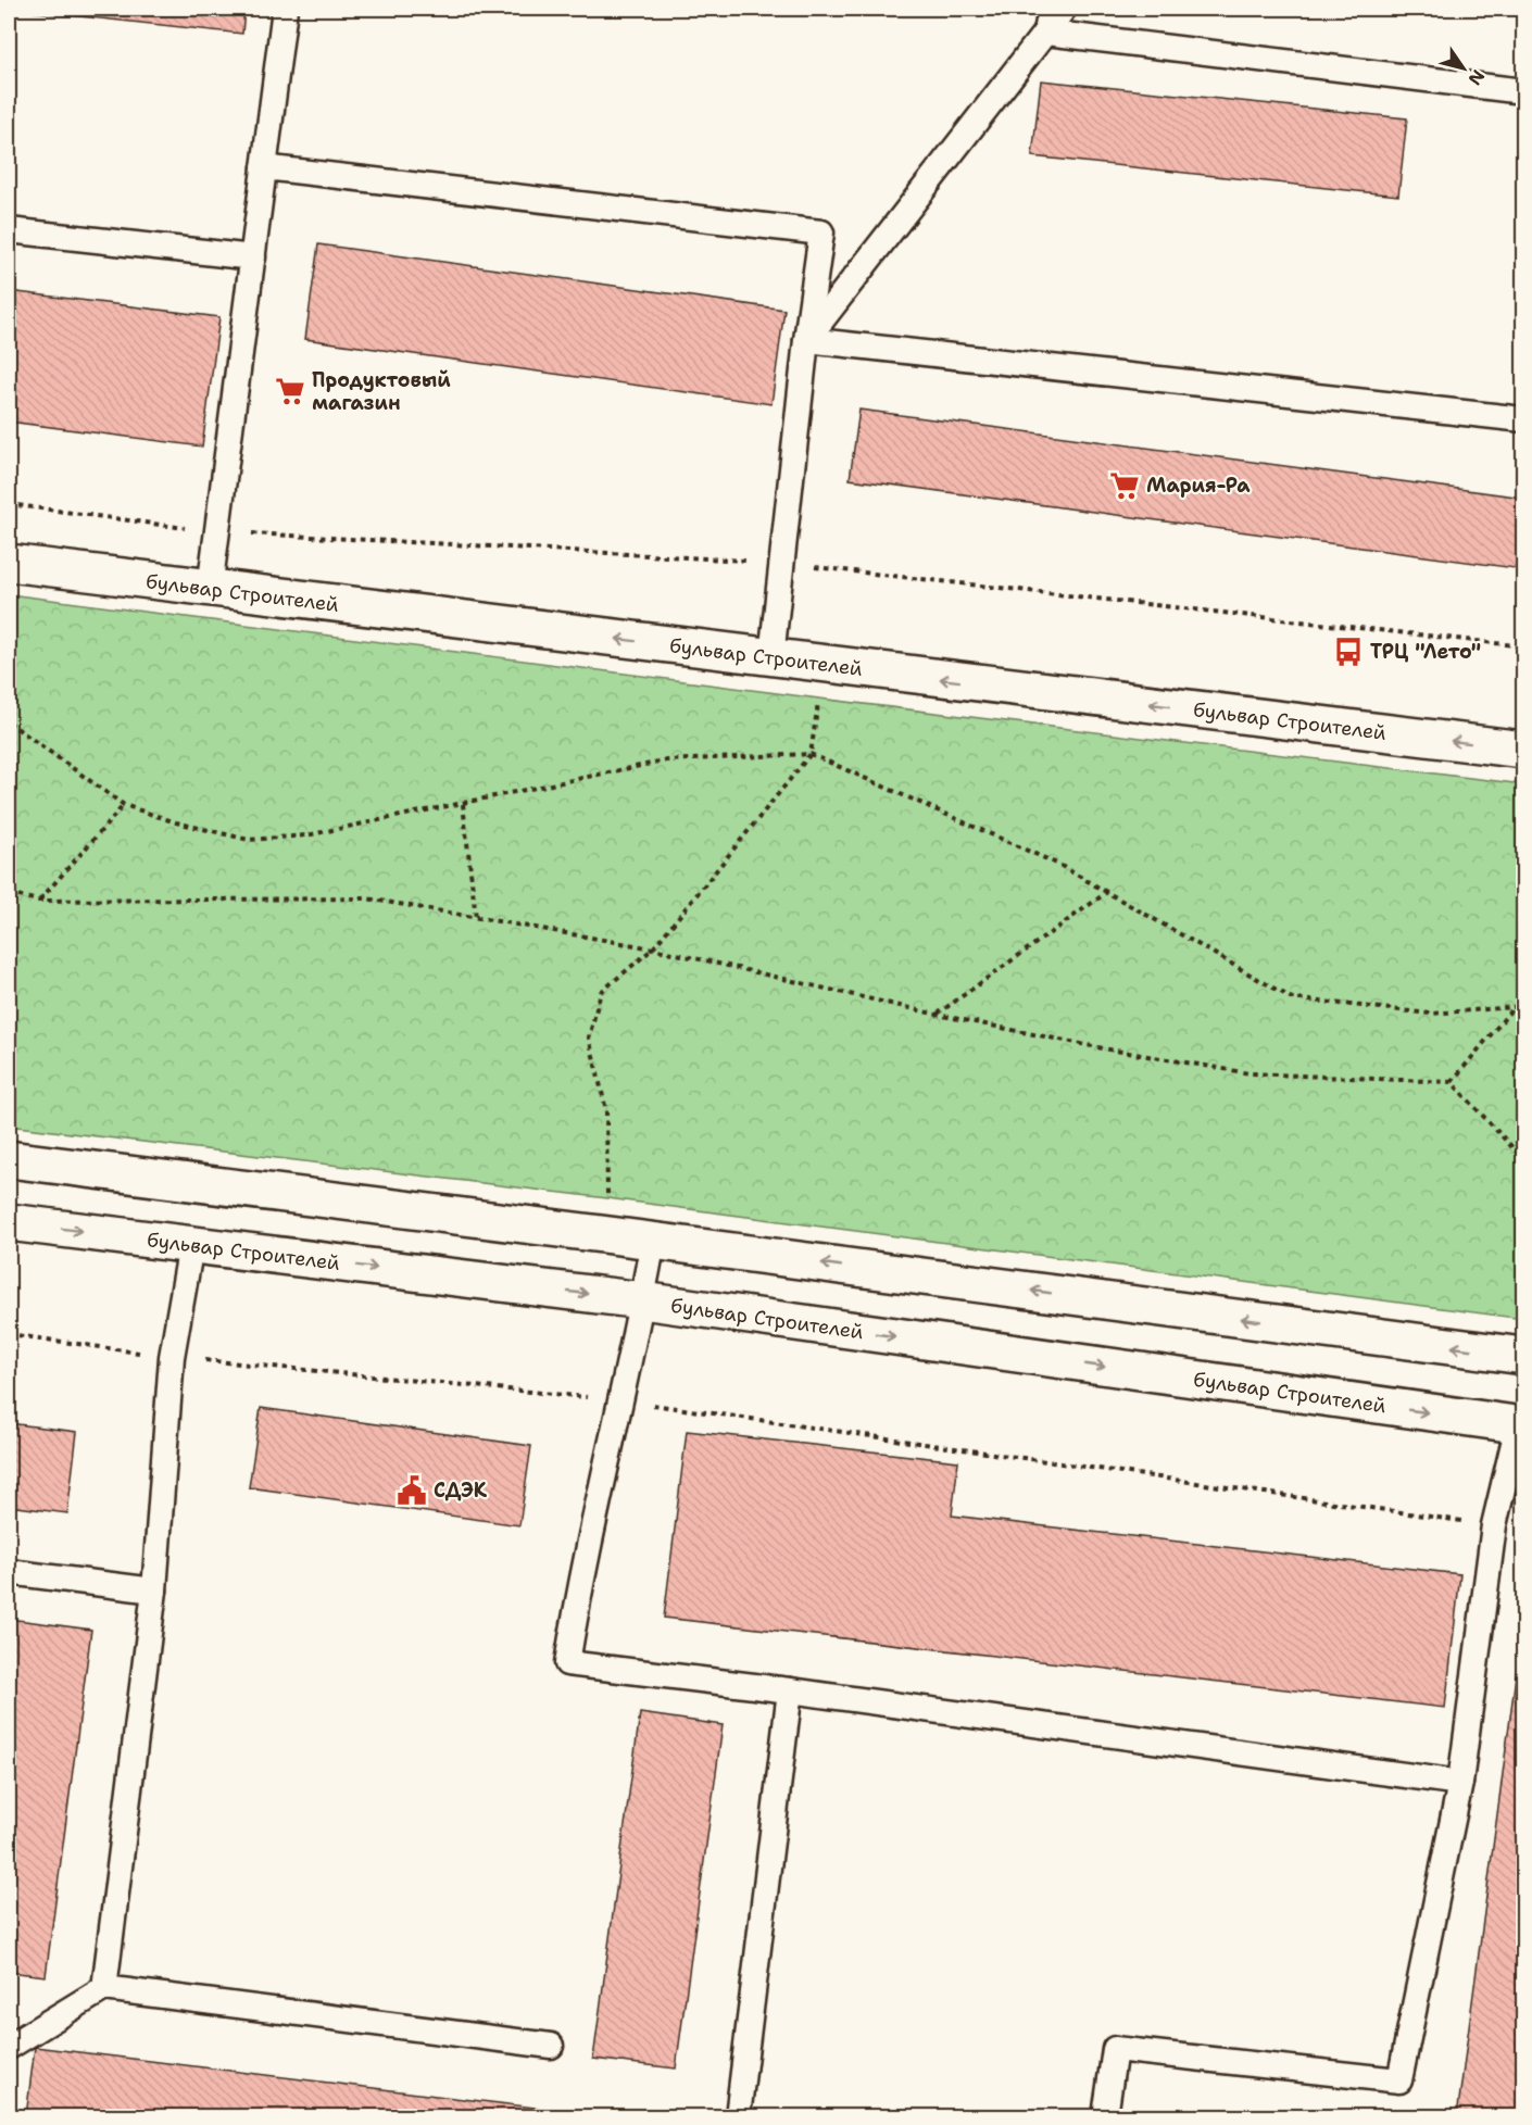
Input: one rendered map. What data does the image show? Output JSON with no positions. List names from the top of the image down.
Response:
{
  "streets": {
    "main road": ["бульвар Строителей"]
  },
  "places": {
    "supermarket": ["Продуктовый магазин", "Мария-Ра"],
    "bus stop": ["ТРЦ \"Лето\""],
    "public building": ["СДЭК"]
  },
  "north": "bottom right"
}
